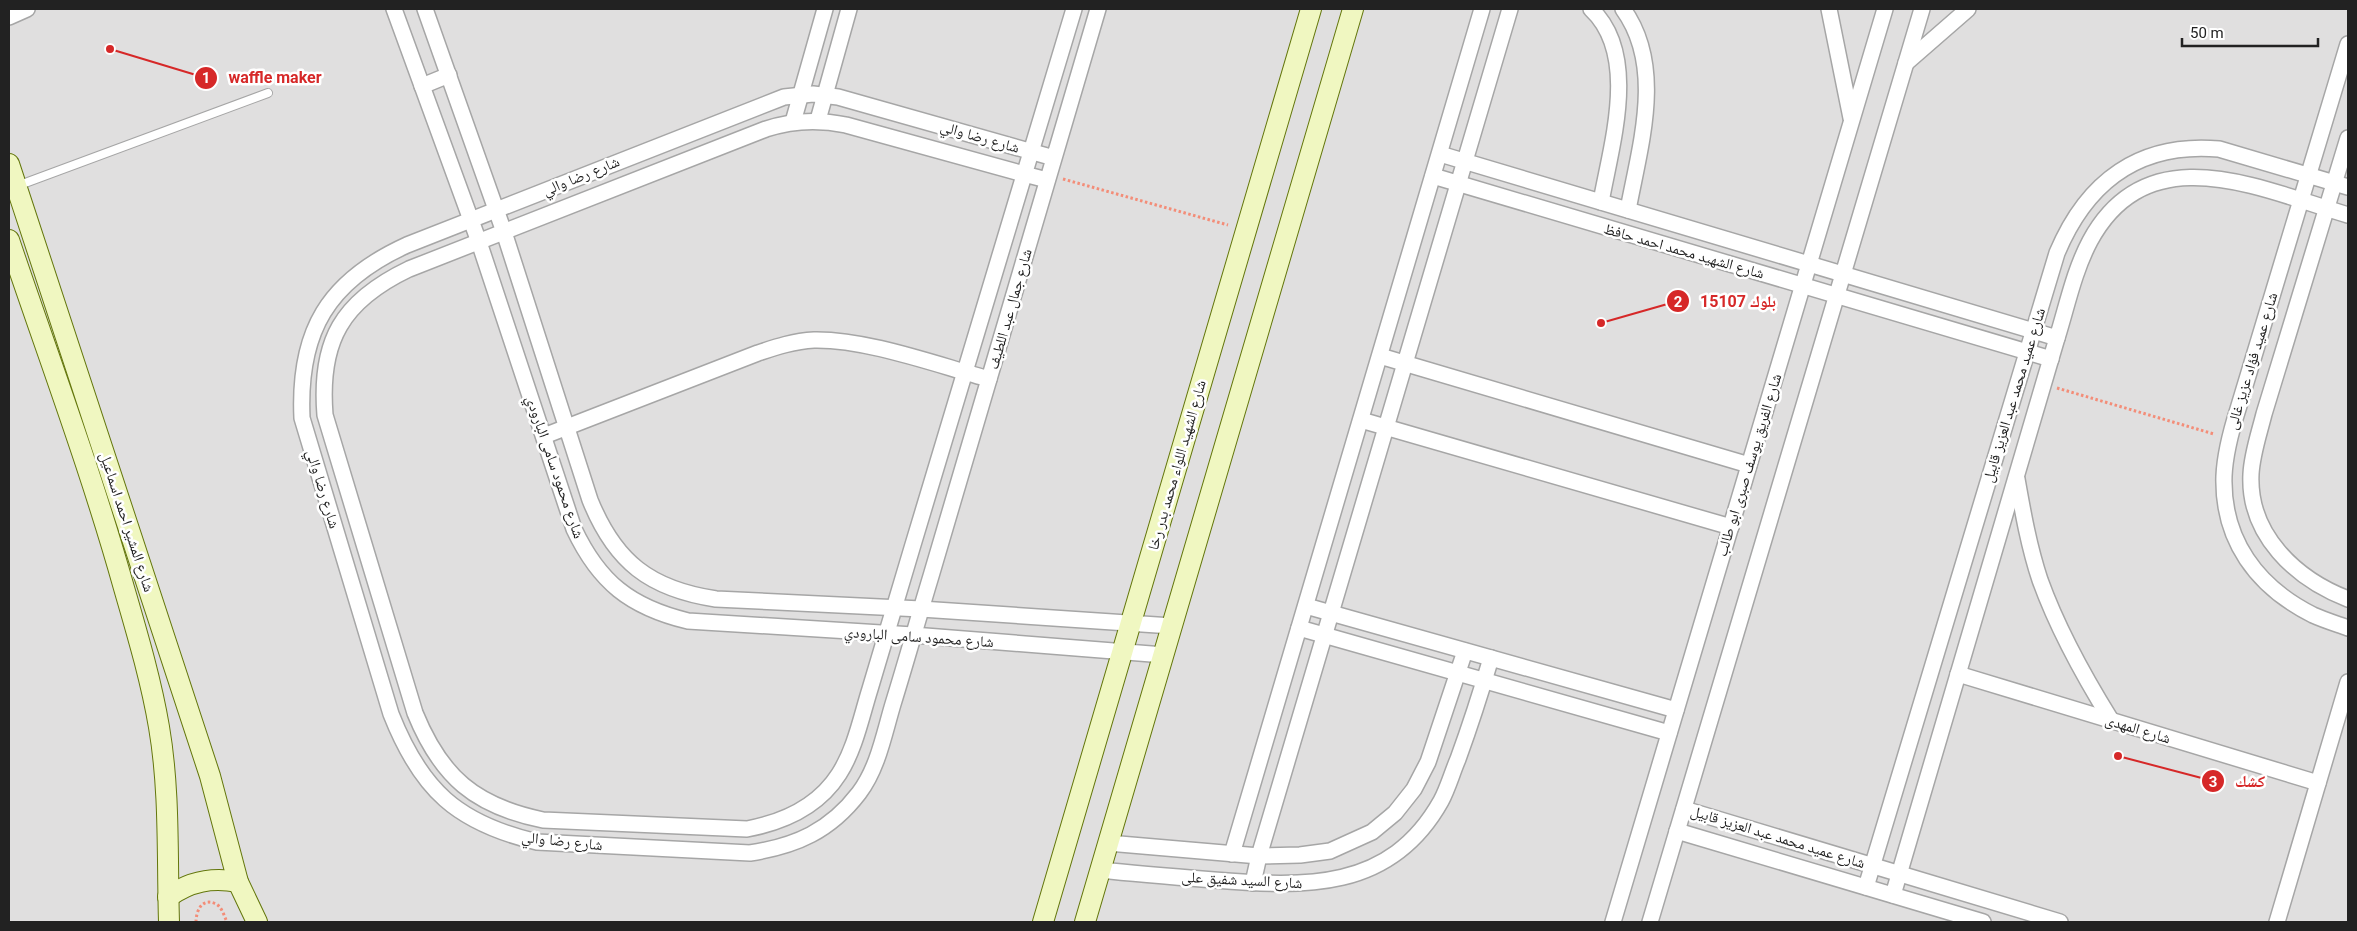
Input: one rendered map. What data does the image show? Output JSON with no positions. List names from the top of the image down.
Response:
{
  "streets": {
    "street": [
      "شارع رضا والي",
      "شارع الشهيد محمد احمد حافظ",
      "شارع جمال عبد اللطيف",
      "شارع عميد فؤاد عزيز غالى",
      "شارع عميد محمد عبد العزيز قابيل",
      "شارع الشهيد اللواء محمد بدر رخا",
      "شارع الفريق يوسف صبرى ابو طالب",
      "شارع محمود سامى البارودي",
      "شارع المشير احمد اسماعيل",
      "شارع المهدى",
      "شارع السيد شفيق على"
    ]
  },
  "crossings": [
    ["شارع رضا والي", "شارع جمال عبد اللطيف"],
    ["شارع رضا والي", "شارع محمود سامى البارودي"],
    ["شارع الشهيد محمد احمد حافظ", "شارع عميد محمد عبد العزيز قابيل"],
    ["شارع الشهيد محمد احمد حافظ", "شارع الفريق يوسف صبرى ابو طالب"],
    ["شارع جمال عبد اللطيف", "شارع محمود سامى البارودي"],
    ["شارع عميد فؤاد عزيز غالى", "شارع عميد محمد عبد العزيز قابيل"],
    ["شارع عميد محمد عبد العزيز قابيل", "شارع المهدى"],
    ["شارع الشهيد اللواء محمد بدر رخا", "شارع محمود سامى البارودي"]
  ],
  "places": ["waffle maker", "بلوك 15107", "كشك"],
  "scale_bar": "50 m"
}
